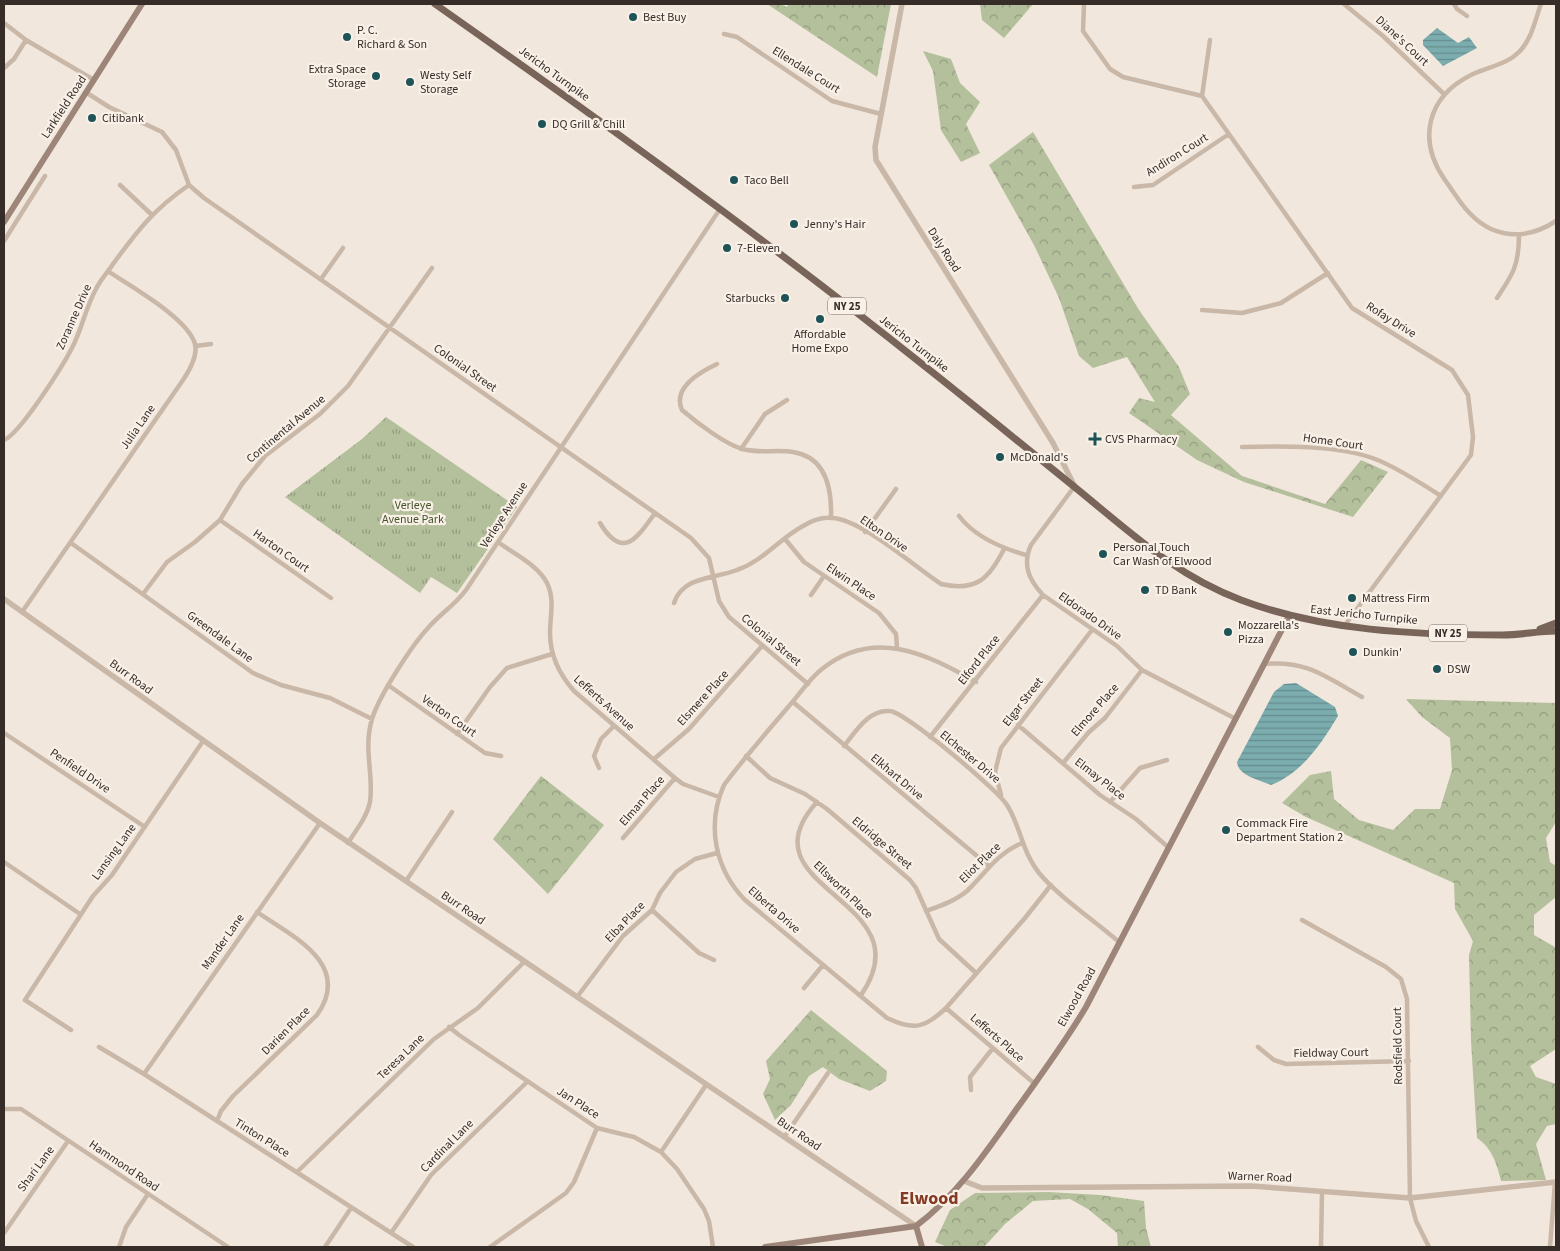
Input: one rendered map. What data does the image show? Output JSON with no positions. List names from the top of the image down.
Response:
{
  "streets": {
    "main road": [
      "Jericho Turnpike",
      "Larkfield Road",
      "NY 25",
      "East Jericho Turnpike",
      "Elwood Road"
    ],
    "street": [
      "Diane's Court",
      "Ellendale Court",
      "Andiron Court",
      "Daly Road",
      "Zoranne Drive",
      "Rofay Drive",
      "Colonial Street",
      "Julia Lane",
      "Continental Avenue",
      "Home Court",
      "Verleye Avenue",
      "Elton Drive",
      "Harton Court",
      "Elwin Place",
      "Eldorado Drive",
      "Greendale Lane",
      "Elford Place",
      "Burr Road",
      "Elsmere Place",
      "Elgar Street",
      "Lefferts Avenue",
      "Elmore Place",
      "Verton Court",
      "Elchester Drive",
      "Penfield Drive",
      "Elkhart Drive",
      "Elmay Place",
      "Elman Place",
      "Eldridge Street",
      "Lansing Lane",
      "Eliot Place",
      "Ellsworth Place",
      "Elberta Drive",
      "Elba Place",
      "Mander Lane",
      "Darien Place",
      "Lefferts Place",
      "Rodsfield Court",
      "Fieldway Court",
      "Teresa Lane",
      "Jan Place",
      "Tinton Place",
      "Cardinal Lane",
      "Hammond Road",
      "Shari Lane",
      "Warner Road"
    ]
  },
  "crossings": [
    ["Ellendale Court", "Daly Road"],
    ["Jericho Turnpike", "Daly Road"],
    ["Jericho Turnpike", "Verleye Avenue"],
    ["Jericho Turnpike", "East Jericho Turnpike"],
    ["Jericho Turnpike", "Elwood Road"],
    ["Larkfield Road", "Colonial Street"],
    ["Andiron Court", "Rofay Drive"],
    ["Zoranne Drive", "Colonial Street"],
    ["Rofay Drive", "Home Court"],
    ["Rofay Drive", "East Jericho Turnpike"],
    ["Colonial Street", "Continental Avenue"],
    ["Colonial Street", "Verleye Avenue"],
    ["Colonial Street", "Elsmere Place"],
    ["Colonial Street", "Elberta Drive"],
    ["Julia Lane", "Greendale Lane"],
    ["Julia Lane", "Burr Road"],
    ["Continental Avenue", "Harton Court"],
    ["Continental Avenue", "Greendale Lane"],
    ["Verleye Avenue", "Greendale Lane"],
    ["Verleye Avenue", "Burr Road"],
    ["Verleye Avenue", "Lefferts Avenue"],
    ["Verleye Avenue", "Verton Court"],
    ["Elwin Place", "Elberta Drive"],
    ["East Jericho Turnpike", "Elwood Road"],
    ["Eldorado Drive", "Elford Place"],
    ["Eldorado Drive", "Elgar Street"],
    ["Eldorado Drive", "Elmore Place"],
    ["Eldorado Drive", "Elwood Road"],
    ["Elford Place", "Elchester Drive"],
    ["Burr Road", "Lansing Lane"],
    ["Burr Road", "Elba Place"],
    ["Burr Road", "Mander Lane"],
    ["Burr Road", "Elwood Road"],
    ["Burr Road", "Teresa Lane"],
    ["Elsmere Place", "Lefferts Avenue"],
    ["Elgar Street", "Elchester Drive"],
    ["Elgar Street", "Elmay Place"],
    ["Lefferts Avenue", "Elman Place"],
    ["Lefferts Avenue", "Elberta Drive"],
    ["Elmore Place", "Elmay Place"],
    ["Elchester Drive", "Elkhart Drive"],
    ["Elchester Drive", "Eliot Place"],
    ["Elchester Drive", "Elberta Drive"],
    ["Elchester Drive", "Elwood Road"],
    ["Penfield Drive", "Lansing Lane"],
    ["Elkhart Drive", "Eliot Place"],
    ["Elkhart Drive", "Elberta Drive"],
    ["Elmay Place", "Elwood Road"],
    ["Eldridge Street", "Eliot Place"],
    ["Eldridge Street", "Ellsworth Place"],
    ["Eldridge Street", "Elberta Drive"],
    ["Ellsworth Place", "Elberta Drive"],
    ["Elberta Drive", "Elba Place"],
    ["Elberta Drive", "Lefferts Place"],
    ["Mander Lane", "Darien Place"],
    ["Mander Lane", "Tinton Place"],
    ["Elwood Road", "Lefferts Place"],
    ["Elwood Road", "Warner Road"],
    ["Darien Place", "Tinton Place"],
    ["Rodsfield Court", "Fieldway Court"],
    ["Rodsfield Court", "Warner Road"],
    ["Teresa Lane", "Jan Place"],
    ["Teresa Lane", "Tinton Place"],
    ["Jan Place", "Cardinal Lane"],
    ["Tinton Place", "Cardinal Lane"],
    ["Hammond Road", "Shari Lane"]
  ],
  "districts": ["Elwood"],
  "parks": ["Verleye Avenue Park"],
  "places": {
    "other": [
      "Best Buy",
      "P. C. Richard & Son",
      "Extra Space Storage",
      "Westy Self Storage",
      "Citibank",
      "DQ Grill & Chill",
      "Taco Bell",
      "Jenny's Hair",
      "7-Eleven",
      "Starbucks",
      "Affordable Home Expo",
      "McDonald's",
      "Personal Touch Car Wash of Elwood",
      "TD Bank",
      "Mattress Firm",
      "Mozzarella's Pizza",
      "Dunkin'",
      "DSW",
      "Commack Fire Department Station 2"
    ],
    "health": ["CVS Pharmacy"]
  }
}
